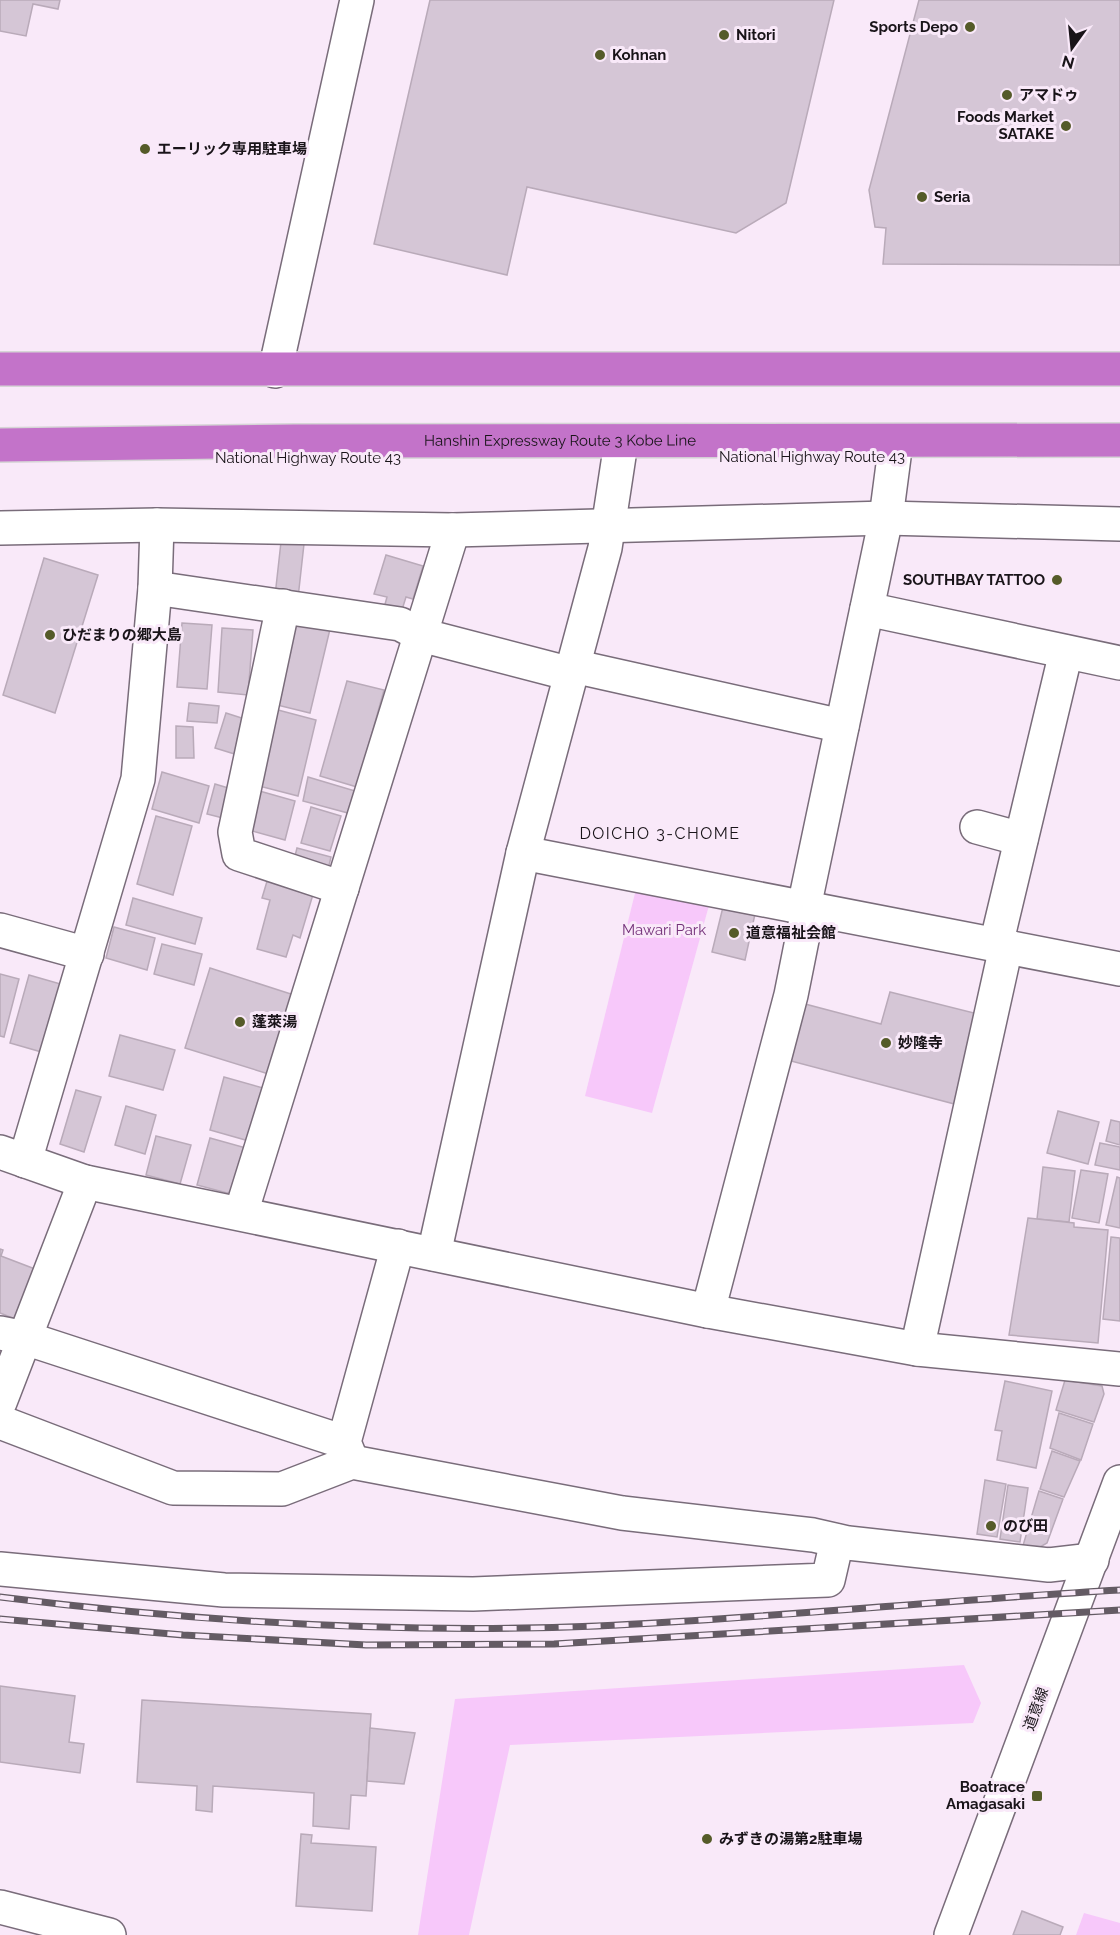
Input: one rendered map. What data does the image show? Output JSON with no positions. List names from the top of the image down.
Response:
{
  "streets": {
    "highway": ["Hanshin Expressway Route 3 Kobe Line", "National Highway Route 43"],
    "street": ["道意線"]
  },
  "districts": ["DOICHO 3-CHOME"],
  "parks": ["Mawari Park"],
  "places": {
    "other": [
      "Sports Depo",
      "Nitori",
      "Kohnan",
      "アマドゥ",
      "Foods Market SATAKE",
      "エーリック専用駐車場",
      "Seria",
      "SOUTHBAY TATTOO",
      "ひだまりの郷大島",
      "道意福祉会館",
      "蓬萊湯",
      "妙隆寺",
      "のび田",
      "みずきの湯第2駐車場"
    ],
    "transit": ["Boatrace Amagasaki"]
  },
  "north": "bottom"
}
